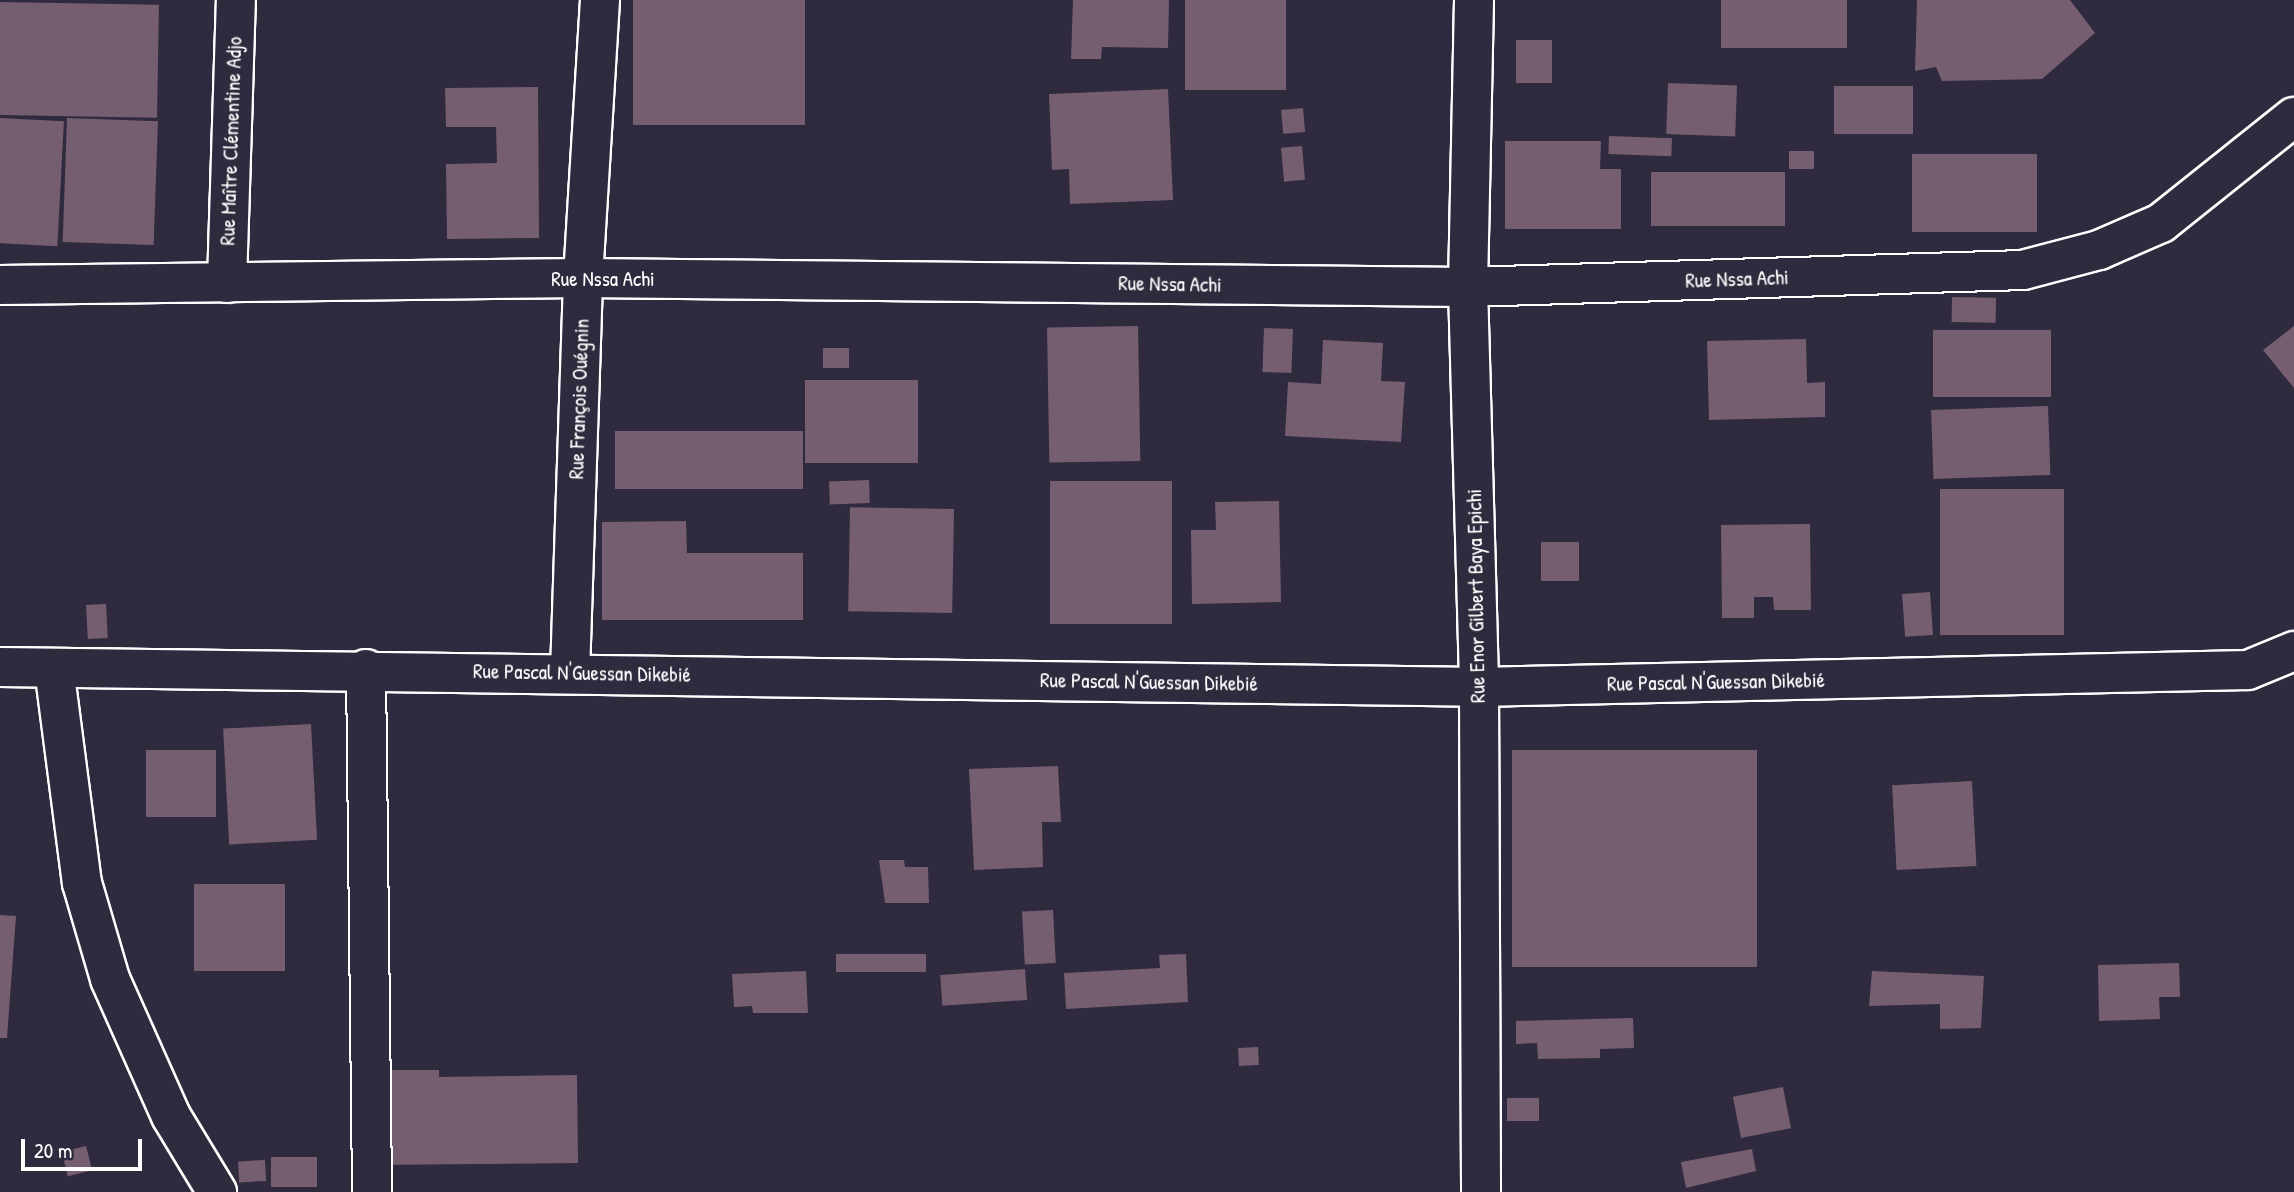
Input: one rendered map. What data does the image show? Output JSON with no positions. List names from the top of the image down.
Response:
{
  "streets": {
    "street": [
      "Rue Maître Clémentine Adjo",
      "Rue Nssa Achi",
      "Rue François Ouégnin",
      "Rue Enor Gilbert Baya Epichi",
      "Rue Pascal N'Guessan Dikebié"
    ]
  },
  "crossings": [
    ["Rue Maître Clémentine Adjo", "Rue Nssa Achi"],
    ["Rue Nssa Achi", "Rue François Ouégnin"],
    ["Rue Nssa Achi", "Rue Enor Gilbert Baya Epichi"],
    ["Rue François Ouégnin", "Rue Pascal N'Guessan Dikebié"],
    ["Rue Enor Gilbert Baya Epichi", "Rue Pascal N'Guessan Dikebié"]
  ],
  "scale_bar": "20 m"
}
